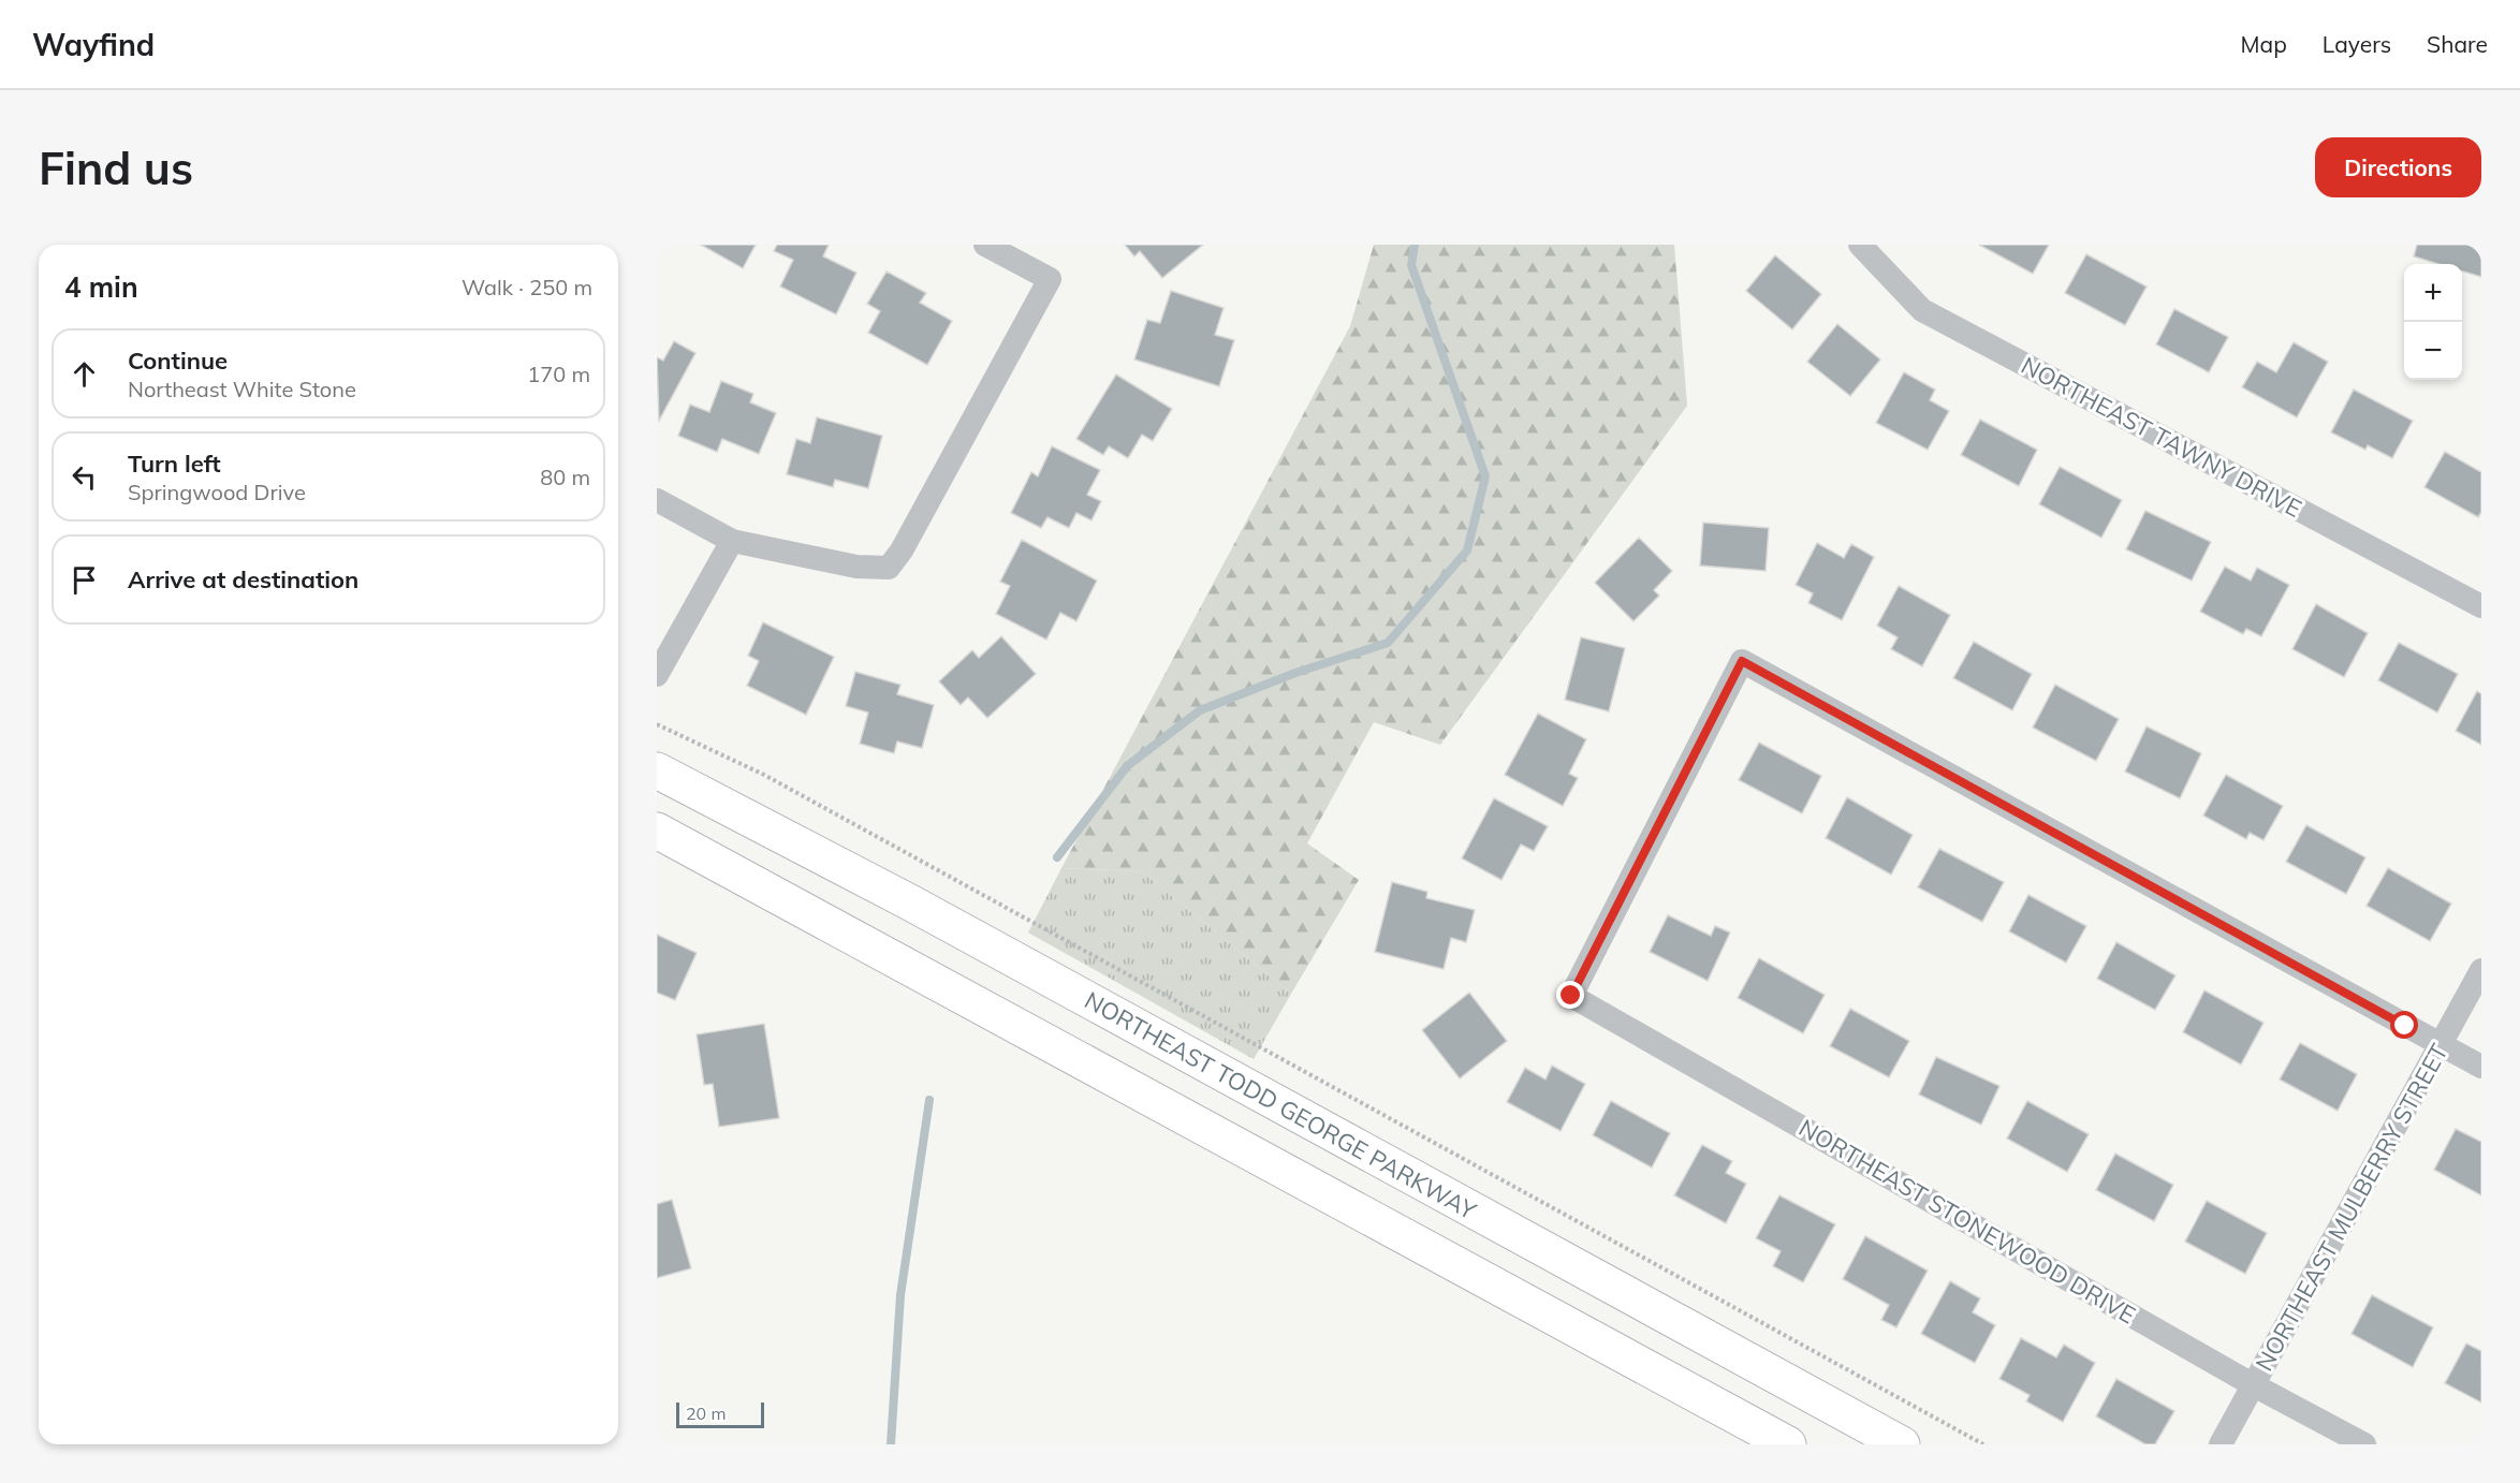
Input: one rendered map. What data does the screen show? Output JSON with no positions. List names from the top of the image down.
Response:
{
  "streets": {
    "main road": ["NORTHEAST TODD GEORGE PARKWAY"],
    "street": ["NORTHEAST TAWNY DRIVE", "NORTHEAST MULBERRY STREET", "NORTHEAST STONEWOOD DRIVE"]
  },
  "crossings": [
    ["NORTHEAST MULBERRY STREET", "NORTHEAST STONEWOOD DRIVE"]
  ],
  "scale_bar": "20 m",
  "page": {
    "header": "Wayfind",
    "nav": ["Map", "Layers", "Share"],
    "buttons": "Directions",
    "title": "Find us",
    "heading": ["4 min", "Walk · 250 m"],
    "map_buttons": ["+", "−"],
    "list": [
      ["Continue", "Northeast White Stone", "170 m"],
      ["Turn left", "Springwood Drive", "80 m"],
      "Arrive at destination"
    ],
    "scale": "20 m"
  }
}
